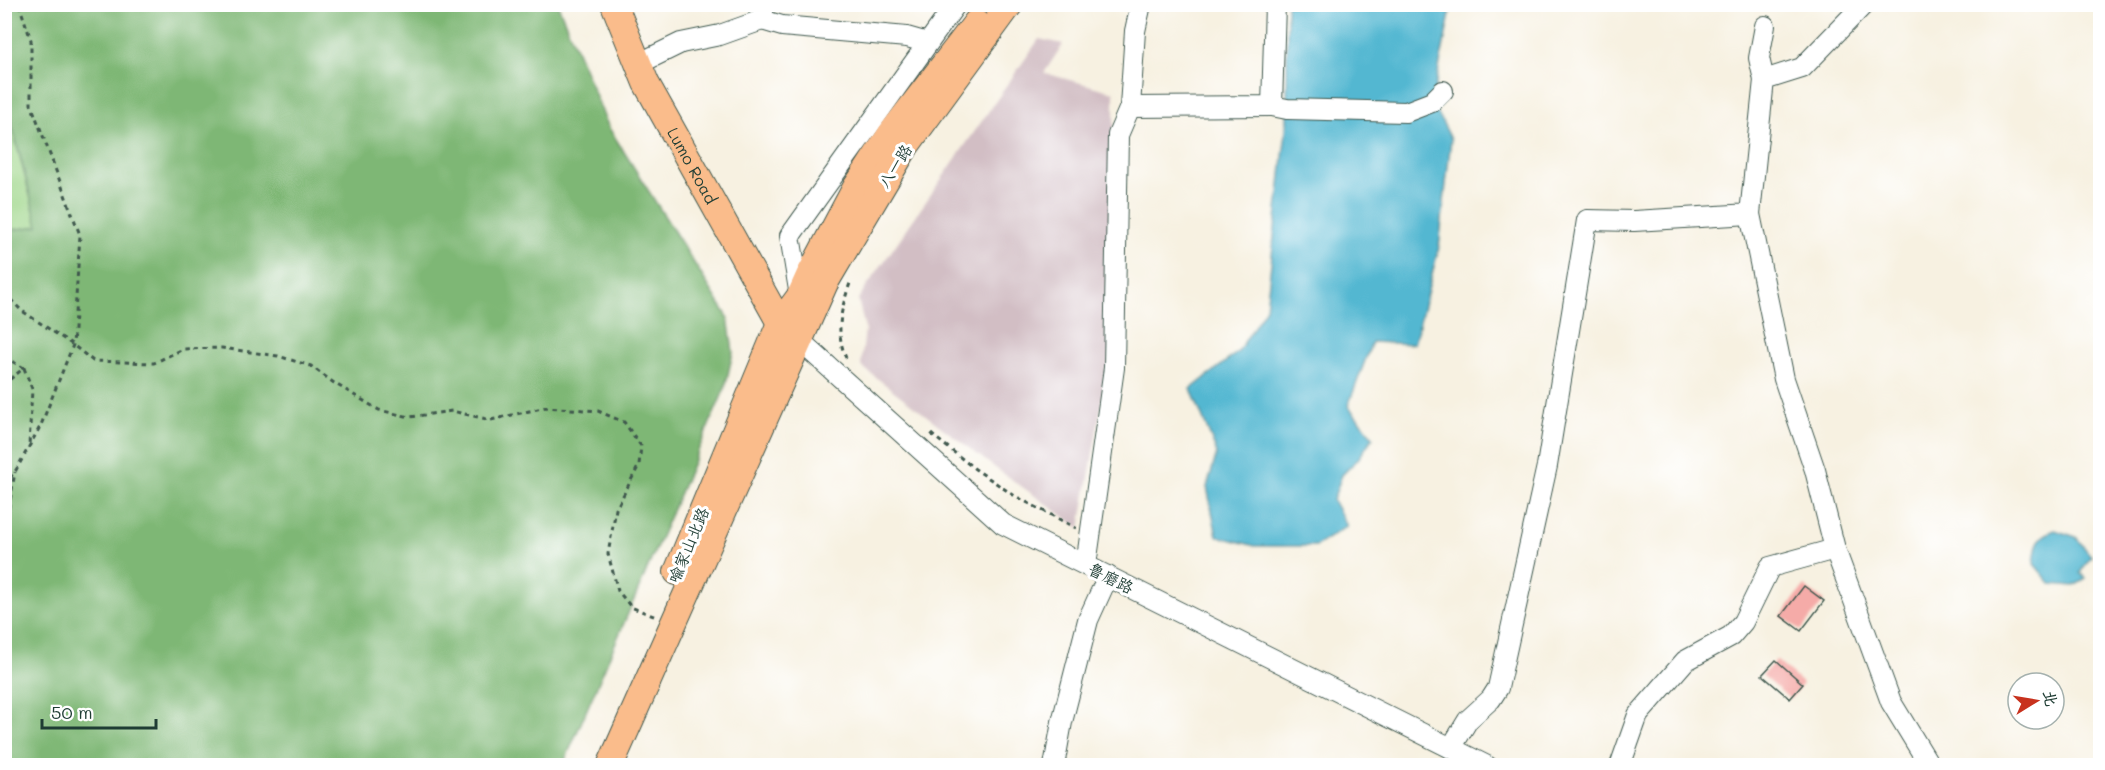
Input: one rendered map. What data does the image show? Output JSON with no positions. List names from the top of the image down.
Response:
{
  "streets": {
    "main road": [
      "Lumo Road",
      "八一路",
      "喻家山北路",
      "鲁磨路"
    ]
  },
  "crossings": [
    ["Lumo Road", "八一路"],
    ["Lumo Road", "喻家山北路"],
    ["Lumo Road", "鲁磨路"],
    ["八一路", "喻家山北路"],
    ["八一路", "鲁磨路"],
    ["喻家山北路", "鲁磨路"]
  ],
  "scale_bar": "50 m",
  "north": "right"
}
